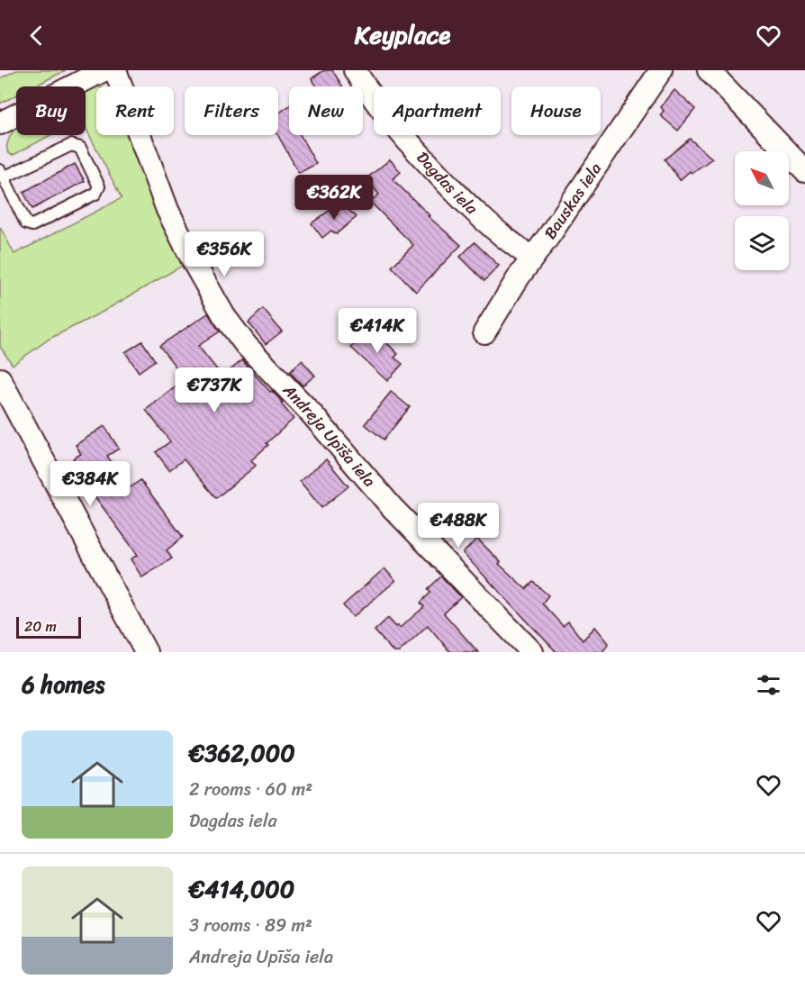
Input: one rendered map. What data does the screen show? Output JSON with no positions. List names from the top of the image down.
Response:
{
  "streets": {
    "street": ["Dagdas iela", "Bauskas iela", "Andreja Upīša iela"]
  },
  "crossings": [
    ["Dagdas iela", "Bauskas iela"]
  ],
  "scale_bar": "20 m",
  "north": "top left",
  "page": {
    "header": "Keyplace",
    "chip": [
      "Buy",
      "Rent",
      "Filters",
      "New",
      "Apartment",
      "House"
    ],
    "price": [
      "€362K",
      "€356K",
      "€414K",
      "€737K",
      "€384K",
      "€488K"
    ],
    "scale": "20 m",
    "heading": "6 homes",
    "list": [
      {
        "name": "€362,000",
        "note": "2 rooms · 60 m² · Dagdas iela"
      },
      {
        "name": "€414,000",
        "note": "3 rooms · 89 m² · Andreja Upīša iela"
      }
    ]
  }
}
